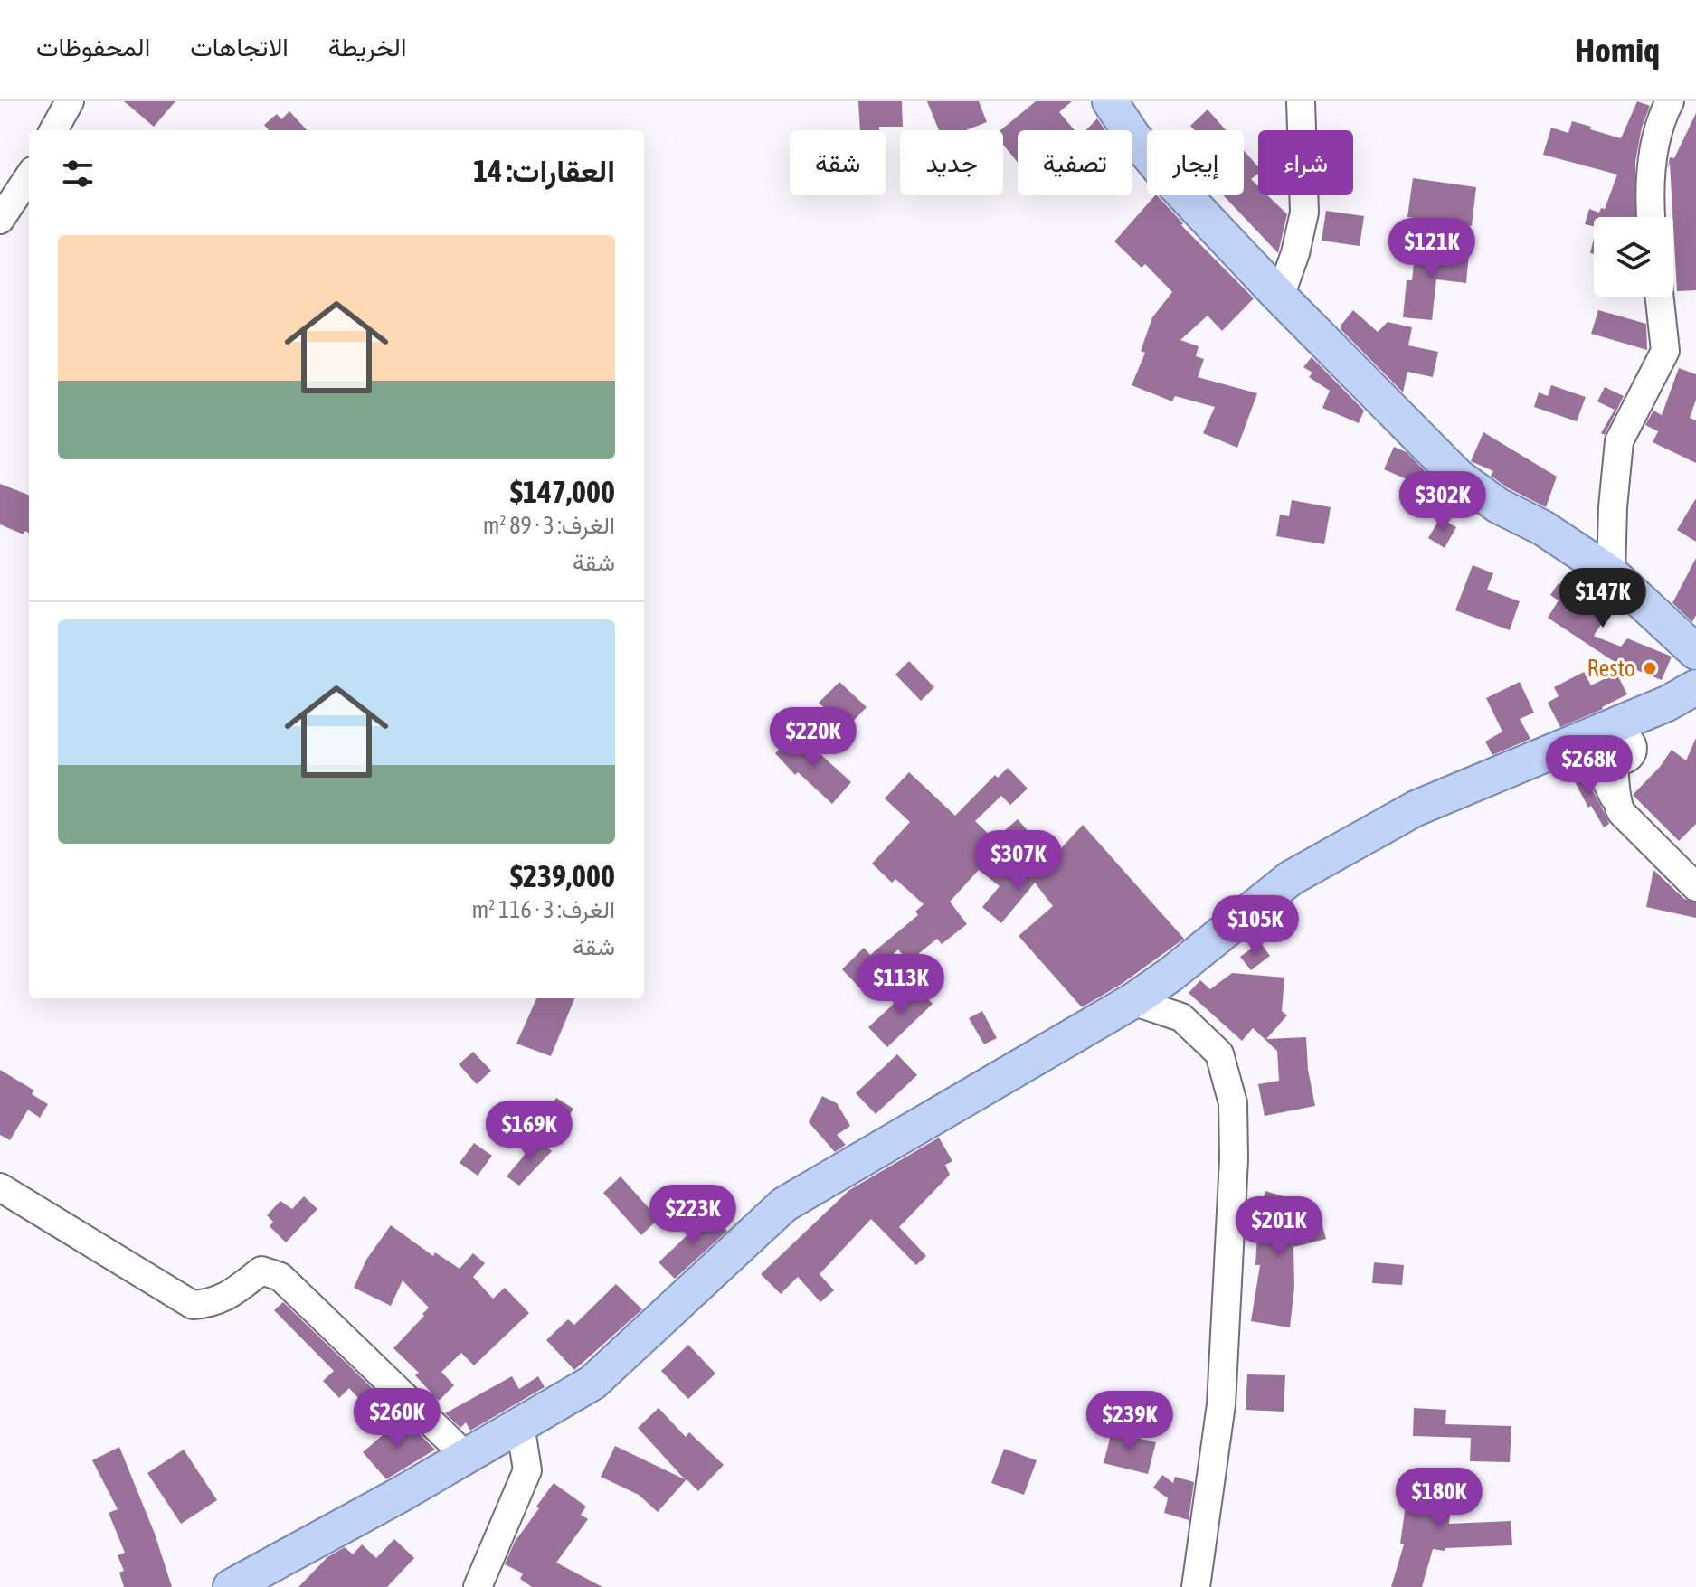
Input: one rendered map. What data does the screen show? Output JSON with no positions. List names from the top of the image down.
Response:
{
  "places": ["Resto"],
  "page": {
    "header": "Homiq",
    "nav": ["الخريطة", "الاتجاهات", "المحفوظات"],
    "chip": [
      "شراء",
      "إيجار",
      "تصفية",
      "جديد",
      "شقة"
    ],
    "heading": "العقارات: 14",
    "list": [
      {
        "name": "$147,000",
        "note": "الغرف: 3 · 89 m² · شقة"
      },
      {
        "name": "$239,000",
        "note": "الغرف: 3 · 116 m² · شقة"
      }
    ],
    "price": [
      "$121K",
      "$302K",
      "$147K",
      "$220K",
      "$268K",
      "$307K",
      "$105K",
      "$113K",
      "$169K",
      "$223K",
      "$201K",
      "$260K",
      "$239K",
      "$180K"
    ]
  }
}
